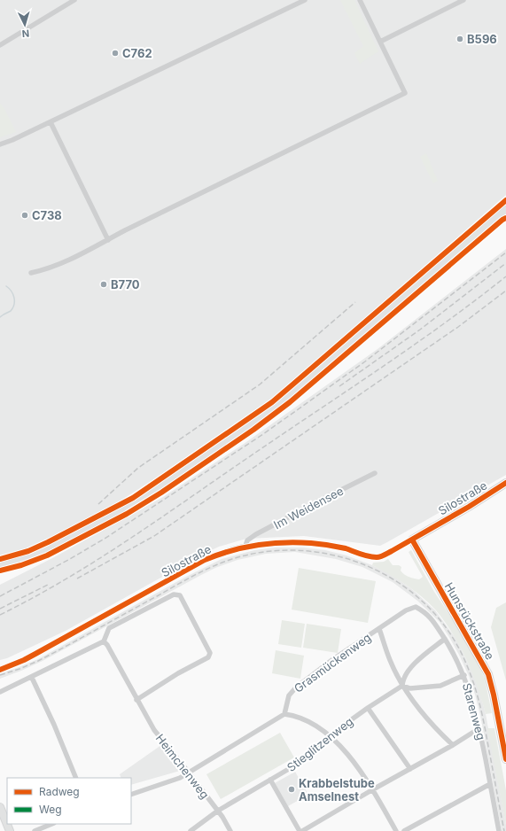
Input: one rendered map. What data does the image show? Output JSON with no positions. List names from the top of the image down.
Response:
{
  "streets": {
    "main road": ["Silostraße", "Hunsrückstraße"],
    "street": [
      "Im Weidensee",
      "Grasmückenweg",
      "Starenweg",
      "Stieglitzenweg",
      "Heimchenweg"
    ]
  },
  "crossings": [
    ["Silostraße", "Im Weidensee"],
    ["Silostraße", "Hunsrückstraße"],
    ["Grasmückenweg", "Starenweg"],
    ["Stieglitzenweg", "Heimchenweg"]
  ],
  "places": [
    "B596",
    "C762",
    "C738",
    "B770",
    "Krabbelstube Amselnest"
  ],
  "legend": ["Radweg", "Weg"],
  "north": "bottom"
}
